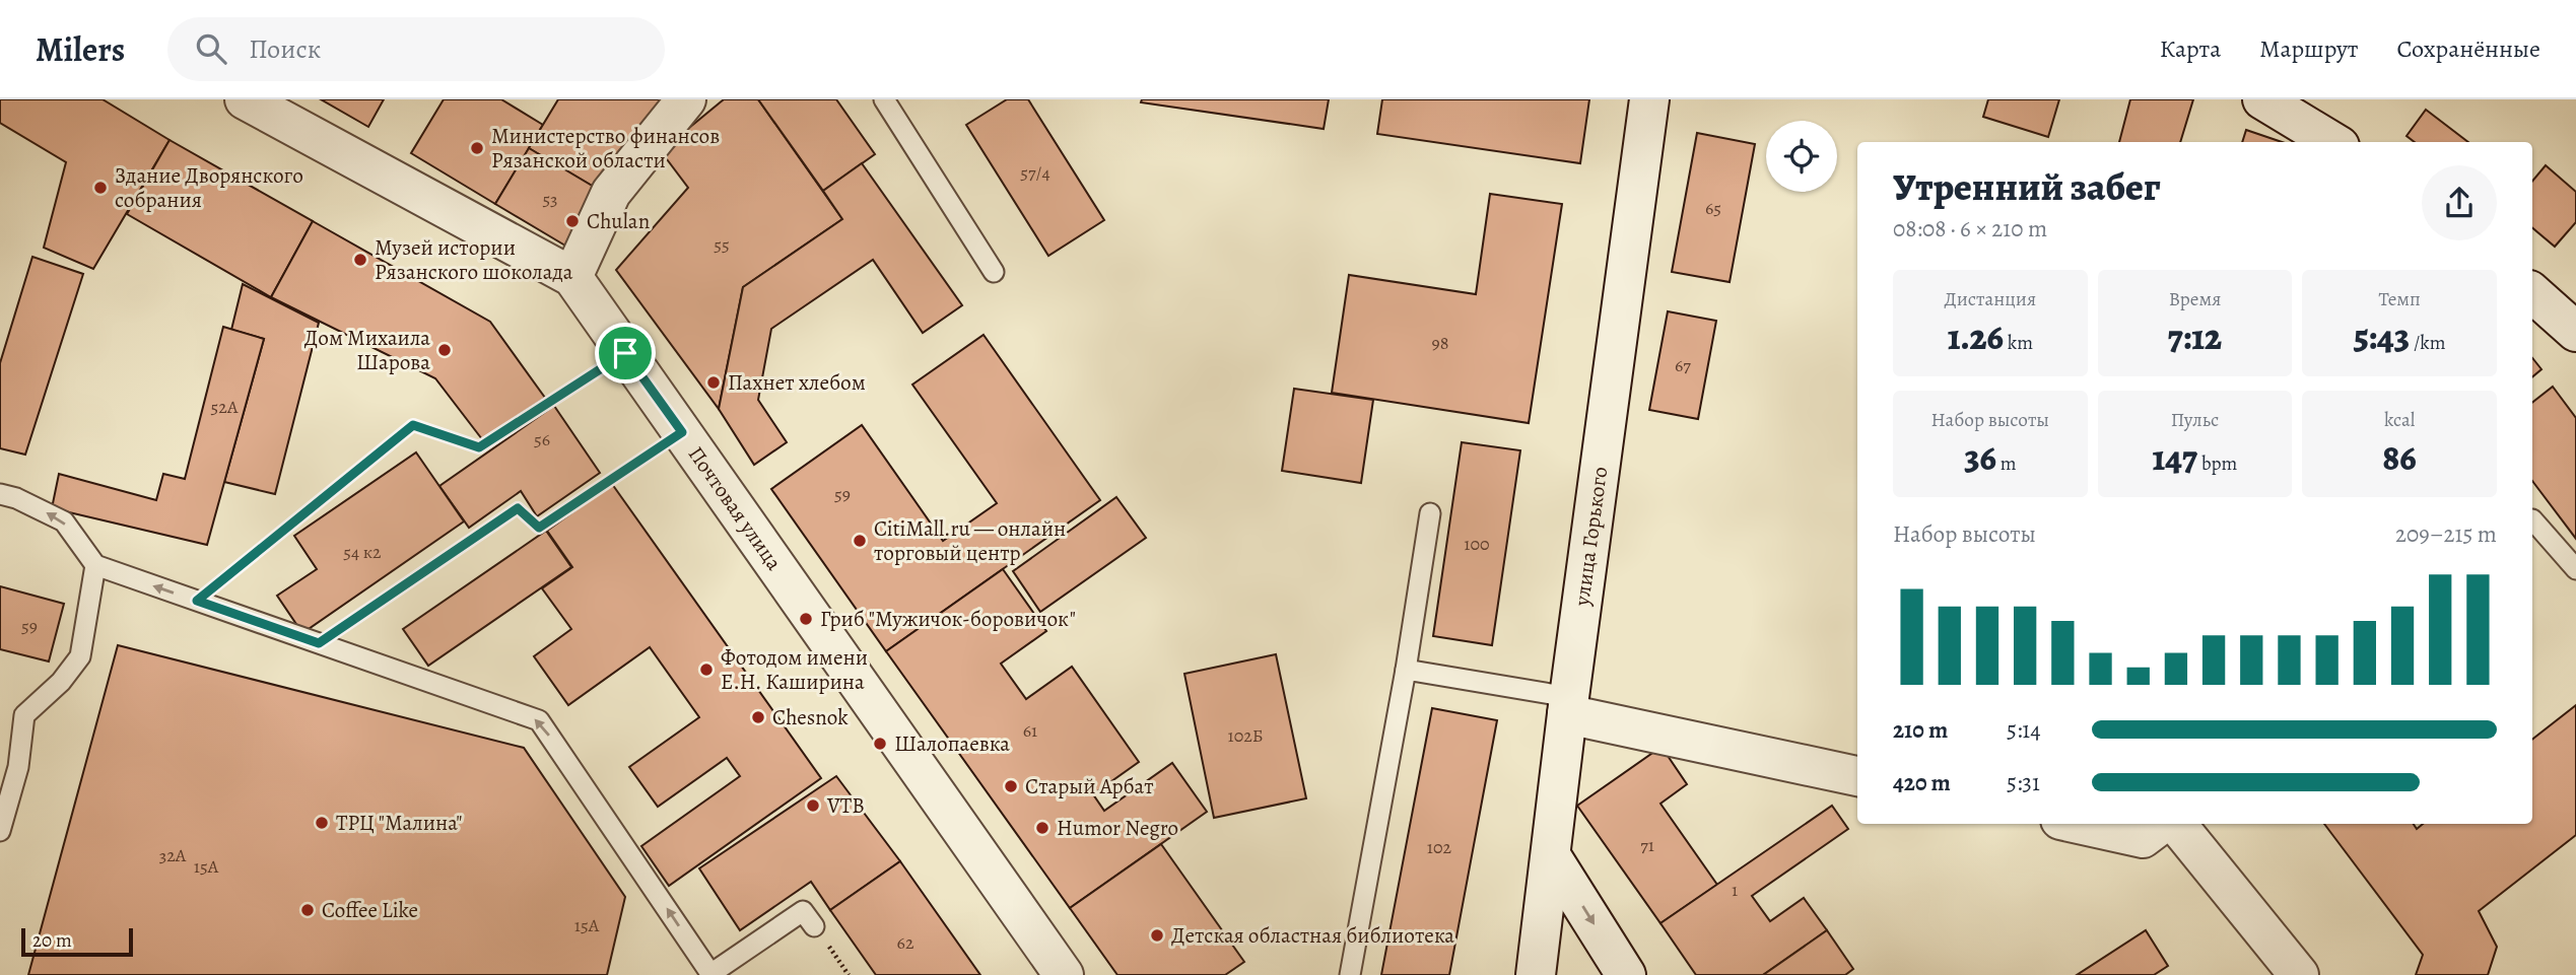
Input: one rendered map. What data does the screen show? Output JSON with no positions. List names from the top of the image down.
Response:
{
  "streets": {
    "street": ["Почтовая улица", "улица Горького"]
  },
  "places": [
    "Министерство финансов Рязанской области",
    "Здание Дворянского собрания",
    "Chulan",
    "Музей истории Рязанского шоколада",
    "Дом Михаила Шарова",
    "Пахнет хлебом",
    "CitiMall.ru — онлайн торговый центр",
    "Гриб \"Мужичок-боровичок\"",
    "Фотодом имени Е.Н. Каширина",
    "Chesnok",
    "Шалопаевка",
    "Старый Арбат",
    "VTB",
    "ТРЦ \"Малина\"",
    "Humor Negro",
    "Coffee Like",
    "Детская областная библиотека"
  ],
  "house_numbers": [
    "57/4",
    "53",
    "65",
    "55",
    "98",
    "67",
    "52А",
    "56",
    "59",
    "100",
    "54 к2",
    "59",
    "61",
    "102Б",
    "71",
    "102",
    "32А",
    "15А",
    "1",
    "15А",
    "62"
  ],
  "scale_bar": "20 m",
  "page": {
    "header": "Milers",
    "search": "Поиск",
    "nav": ["Карта", "Маршрут", "Сохранённые"],
    "heading": ["Утренний забег", "08:08 · 6 × 210 m"],
    "stats": [
      ["Дистанция", "1.26 km"],
      ["Время", "7:12"],
      ["Темп", "5:43 /km"],
      ["Набор высоты", "36 m"],
      ["Пульс", "147 bpm"],
      ["kcal", "86"]
    ],
    "chart": ["Набор высоты", "209–215 m"],
    "list": [
      {
        "name": "210 m",
        "note": "5:14"
      },
      {
        "name": "420 m",
        "note": "5:31"
      }
    ],
    "scale": "20 m"
  }
}
